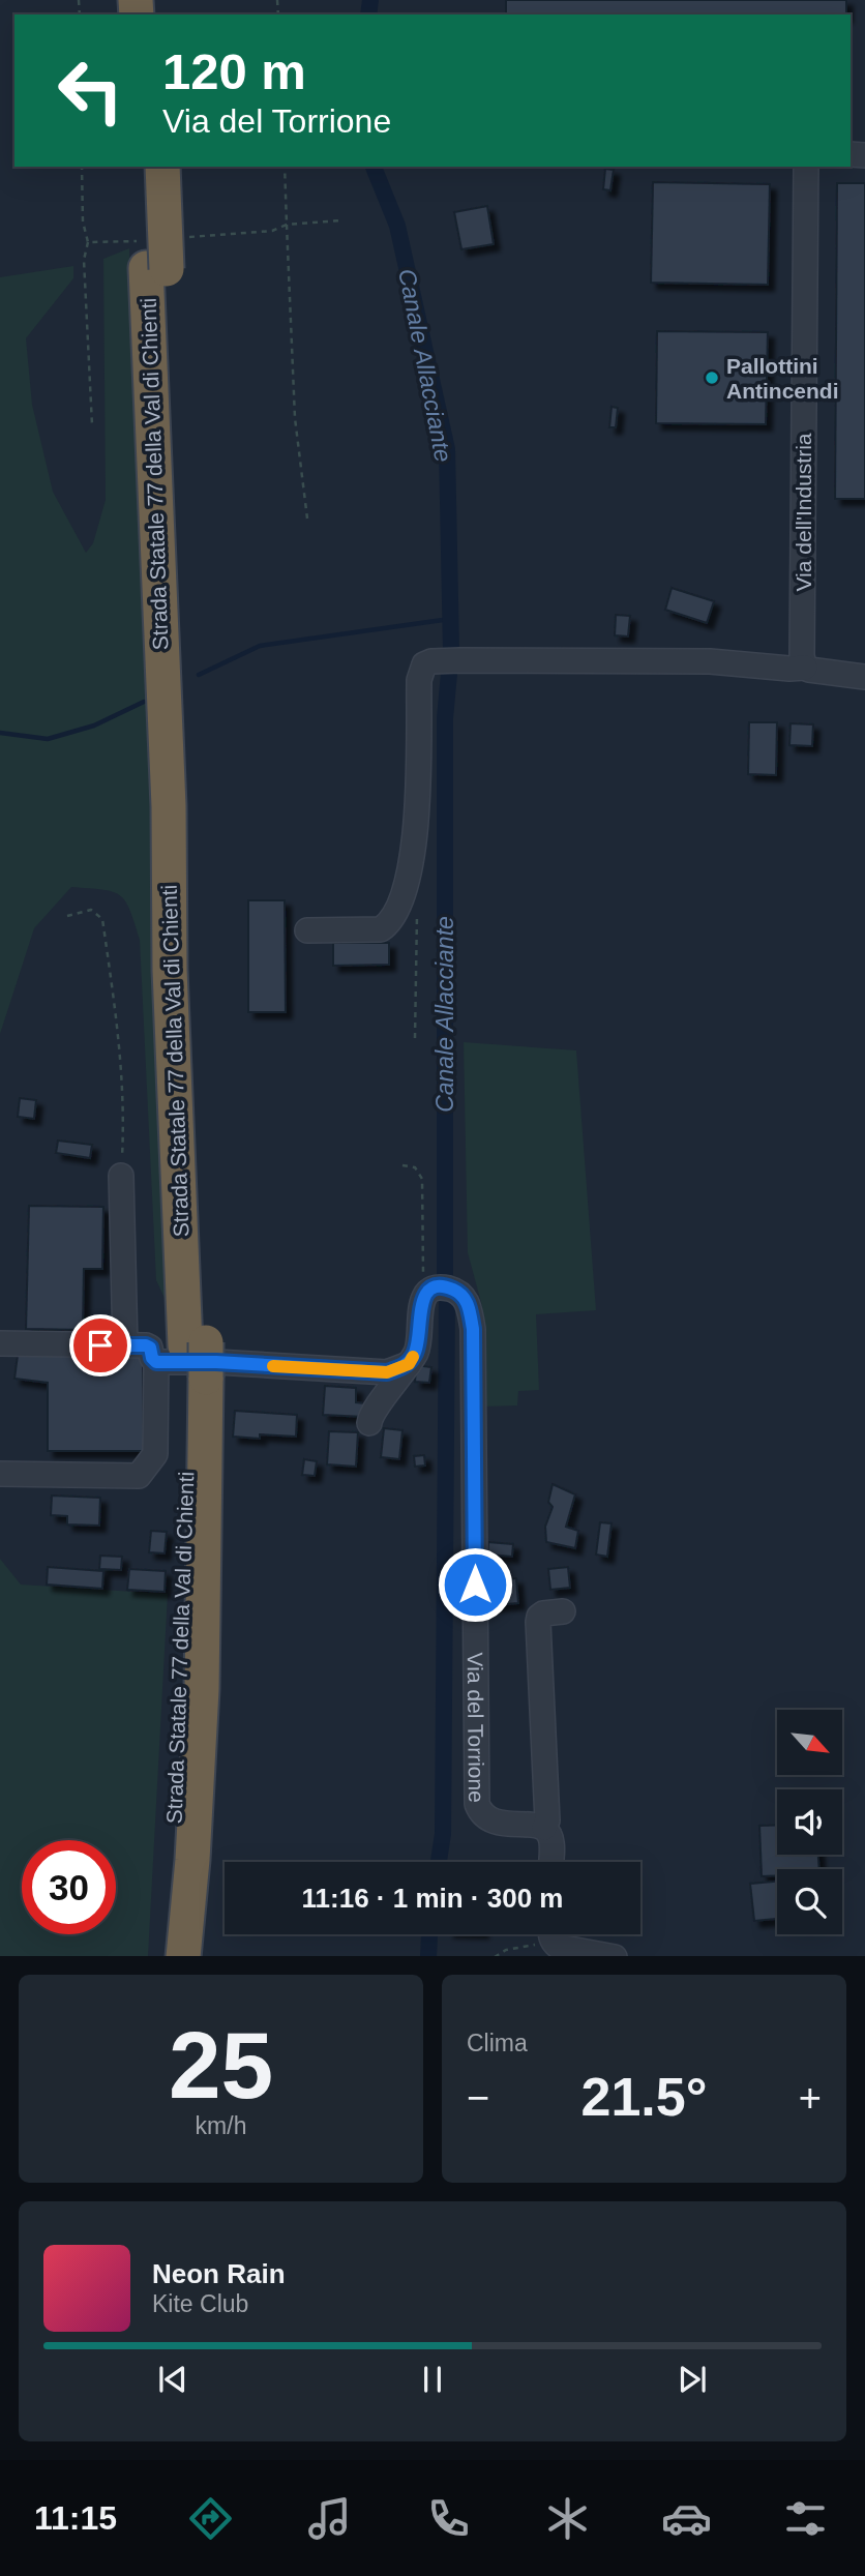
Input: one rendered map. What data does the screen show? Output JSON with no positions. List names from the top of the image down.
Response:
{
  "streets": {
    "highway": ["Strada Statale 77 della Val di Chienti"],
    "street": ["Via dell'Industria", "Via del Torrione"]
  },
  "water": ["Canale Allacciante"],
  "places": ["Pallottini Antincendi"],
  "north": "bottom right",
  "page": {
    "turn": ["120 m", "Via del Torrione"],
    "limit": "30",
    "trip": "11:16 · 1 min · 300 m",
    "tile": [
      ["25", "km/h"],
      "Clima"
    ],
    "heat": ["−", "21.5°", "+"],
    "song": ["Neon Rain", "Kite Club"],
    "tabs": "11:15"
  }
}
